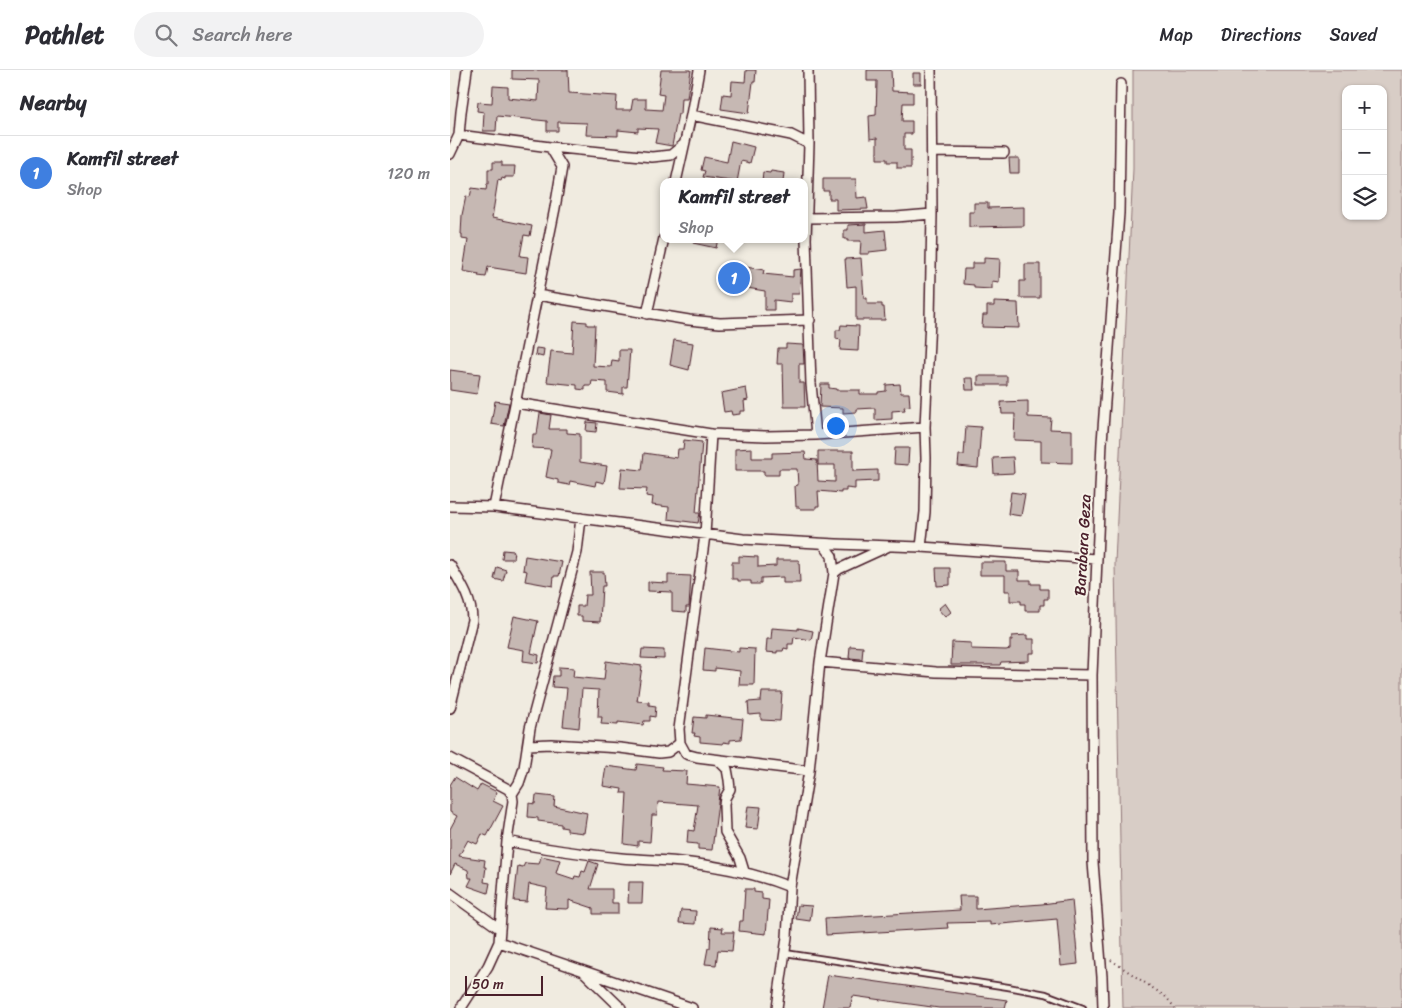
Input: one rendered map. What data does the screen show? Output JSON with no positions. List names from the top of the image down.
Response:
{
  "streets": {
    "street": ["Barabara Geza"]
  },
  "scale_bar": "50 m",
  "page": {
    "header": "Pathlet",
    "search": "Search here",
    "nav": ["Map", "Directions", "Saved"],
    "heading": "Nearby",
    "map_buttons": ["+", "−"],
    "list": [
      {
        "mark": "1",
        "name": "Kamfil street",
        "note": "Shop",
        "value": "120 m"
      }
    ],
    "popup": ["Kamfil street", "Shop"],
    "pins": "1",
    "scale": "50 m"
  }
}
